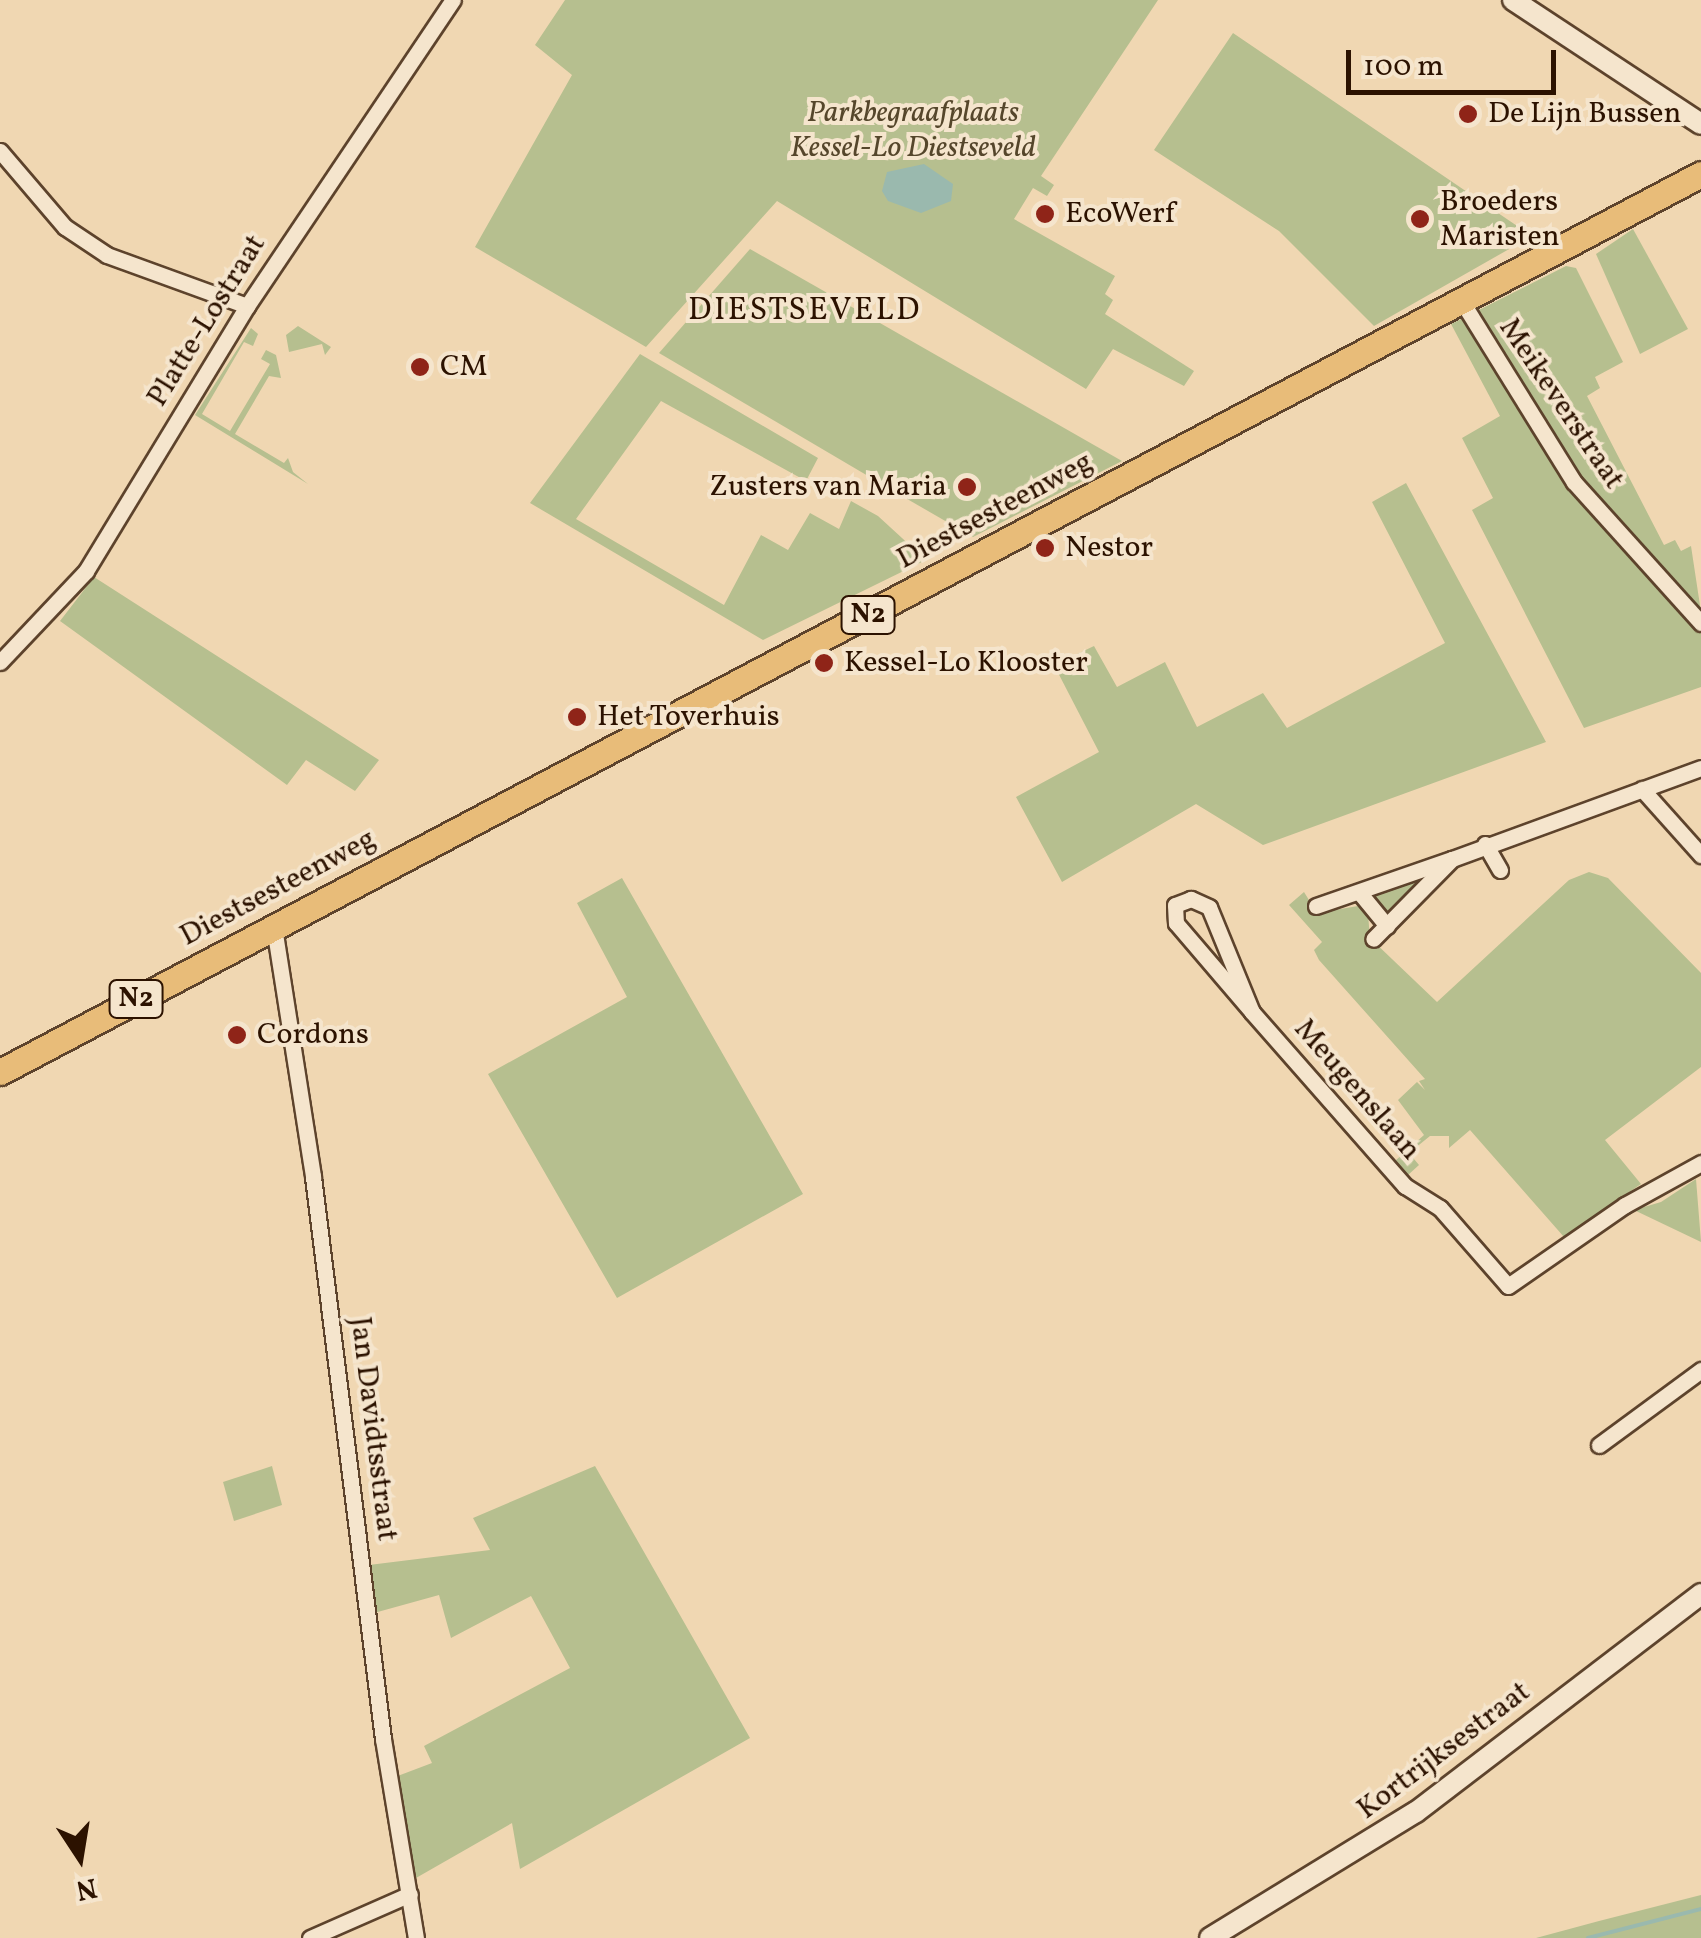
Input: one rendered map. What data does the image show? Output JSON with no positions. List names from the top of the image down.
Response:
{
  "streets": {
    "main road": ["Diestsesteenweg", "N2"],
    "street": [
      "Platte-Lostraat",
      "Meikeverstraat",
      "Meugenslaan",
      "Jan Davidtsstraat",
      "Kortrijksestraat"
    ]
  },
  "crossings": [
    ["Meikeverstraat", "Diestsesteenweg"],
    ["Diestsesteenweg", "Jan Davidtsstraat"]
  ],
  "districts": ["DIESTSEVELD"],
  "parks": ["Parkbegraafplaats Kessel-Lo Diestseveld"],
  "places": [
    "De Lijn Bussen",
    "EcoWerf",
    "Broeders Maristen",
    "CM",
    "Zusters van Maria",
    "Nestor",
    "Kessel-Lo Klooster",
    "Het Toverhuis",
    "Cordons"
  ],
  "scale_bar": "100 m",
  "north": "bottom"
}
